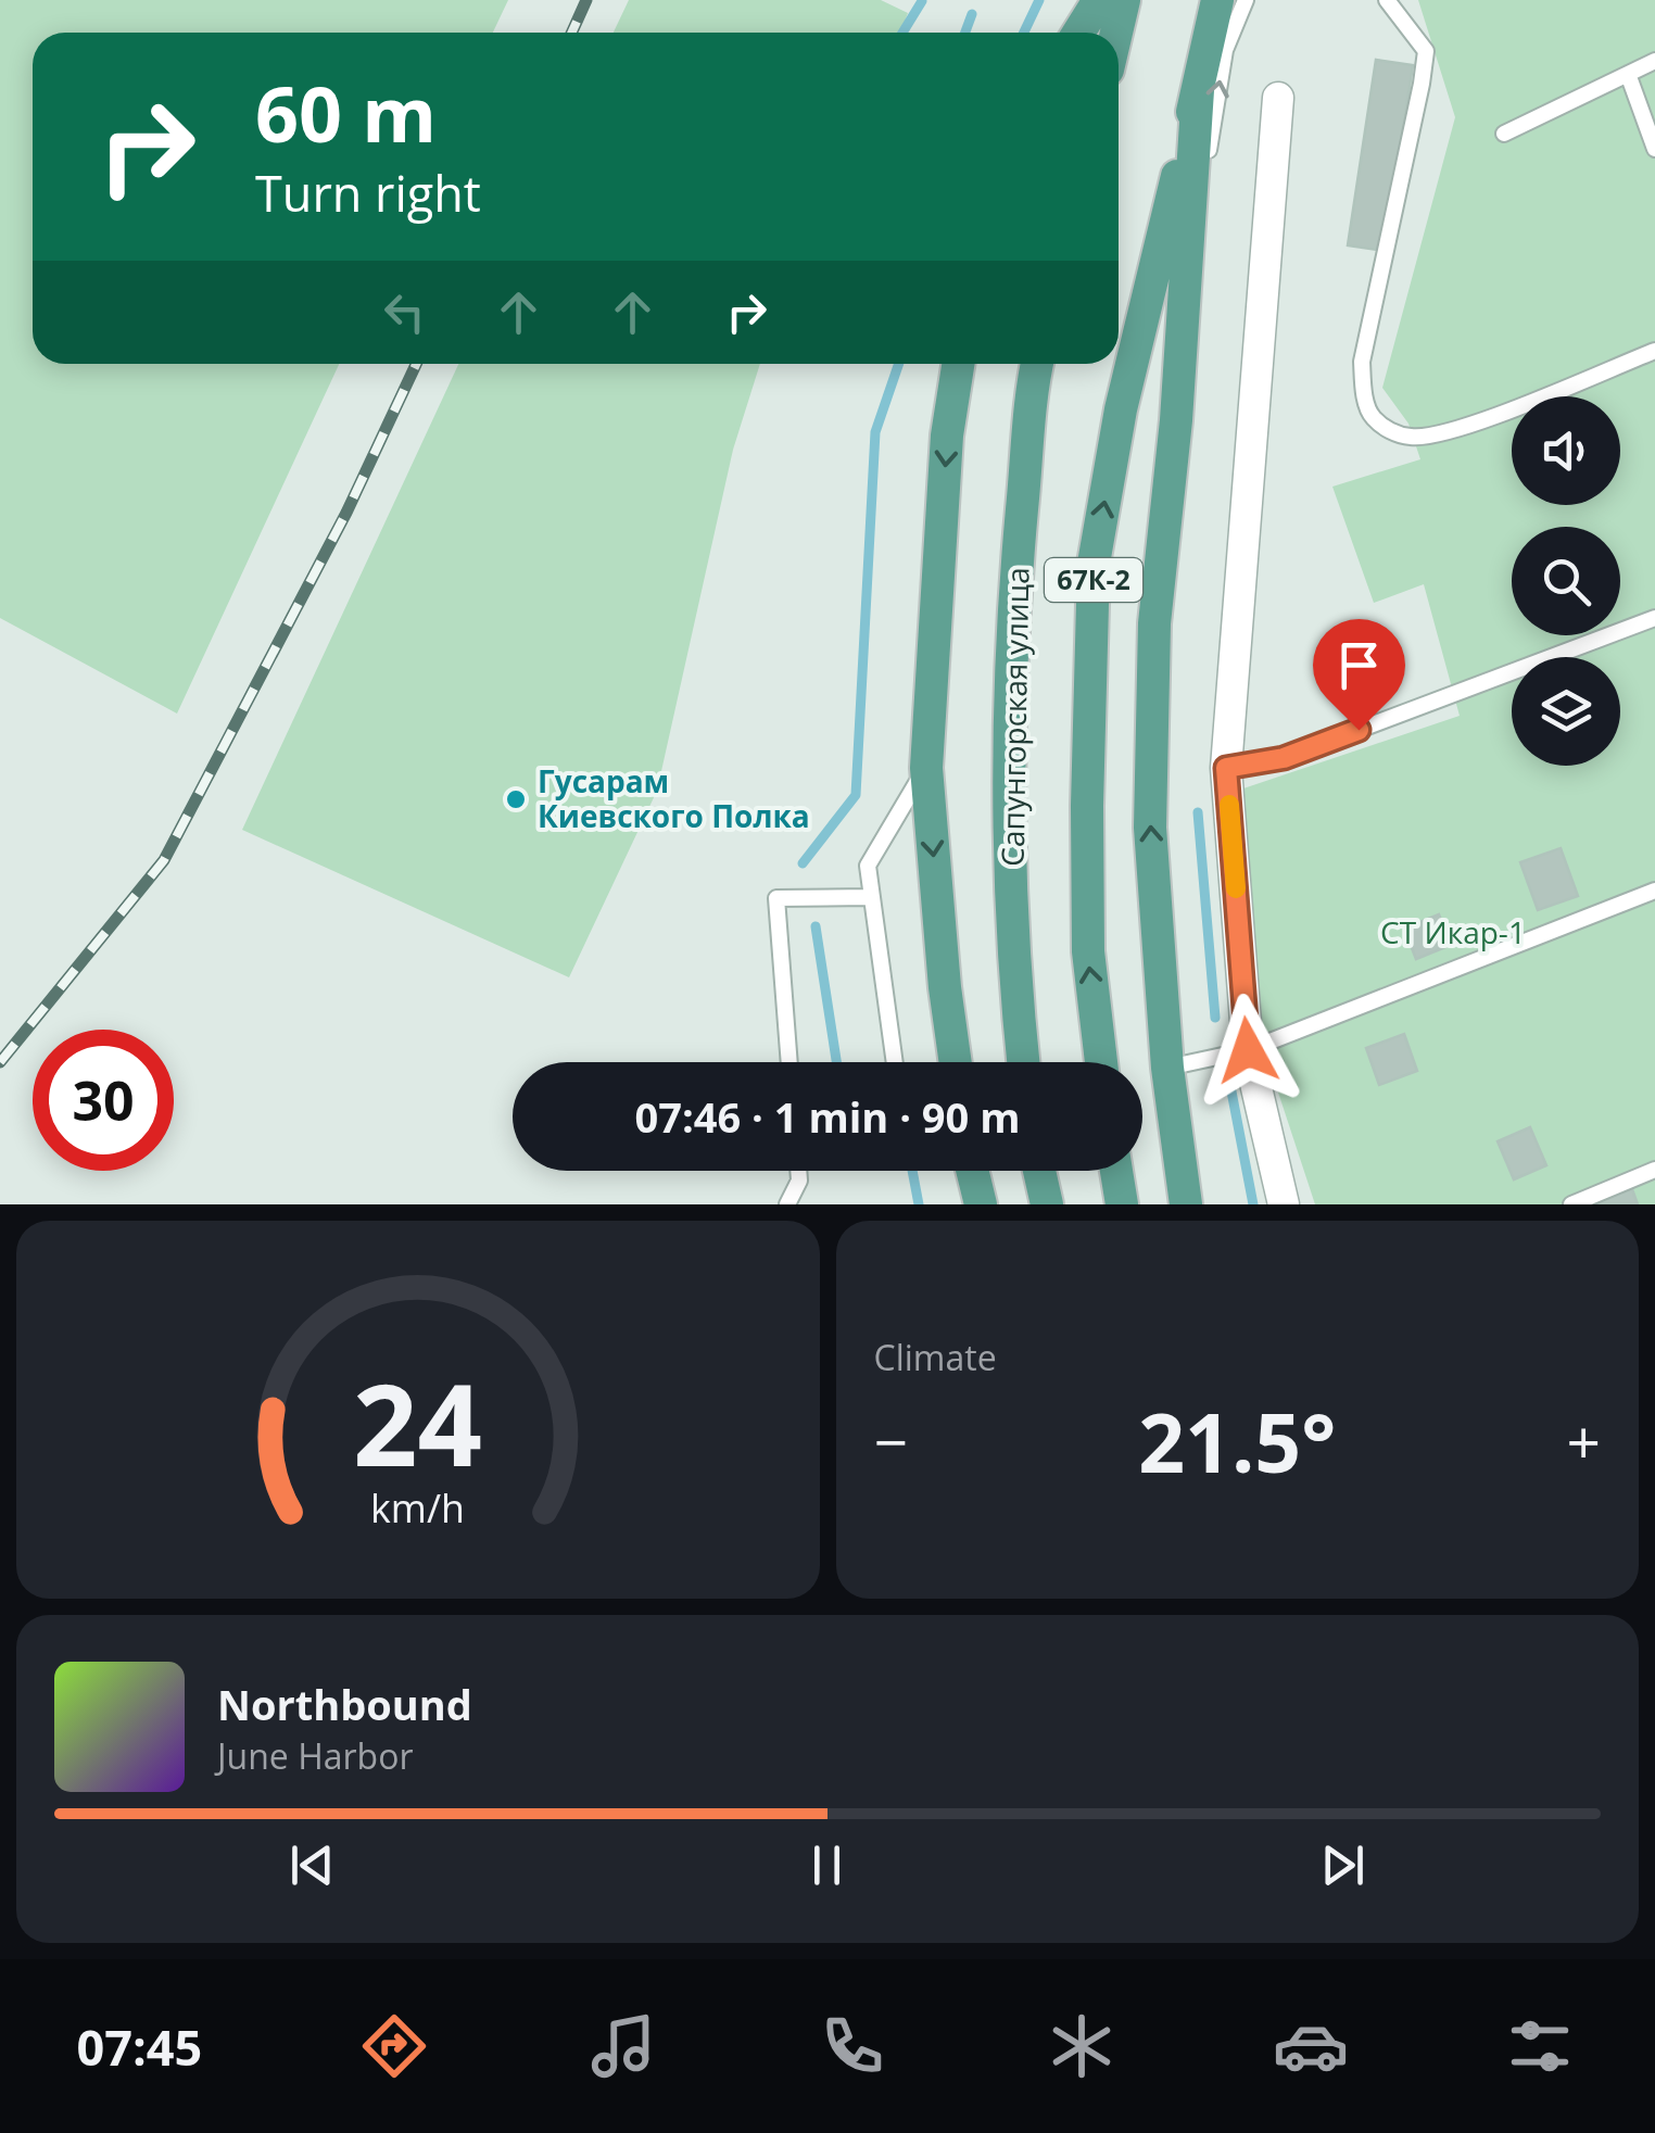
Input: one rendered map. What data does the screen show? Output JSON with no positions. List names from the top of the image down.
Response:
{
  "streets": {
    "main road": ["67К-2", "Сапунгорская улица"]
  },
  "parks": ["СТ Икар-1"],
  "places": ["Гусарам Киевского Полка"],
  "page": {
    "turn": ["60 m", "Turn right"],
    "limit": "30",
    "trip": "07:46 · 1 min · 90 m",
    "tile": "Climate",
    "heat": ["−", "21.5°", "+"],
    "song": ["Northbound", "June Harbor"],
    "tabs": "07:45",
    "gauge": ["24", "km/h"]
  }
}
